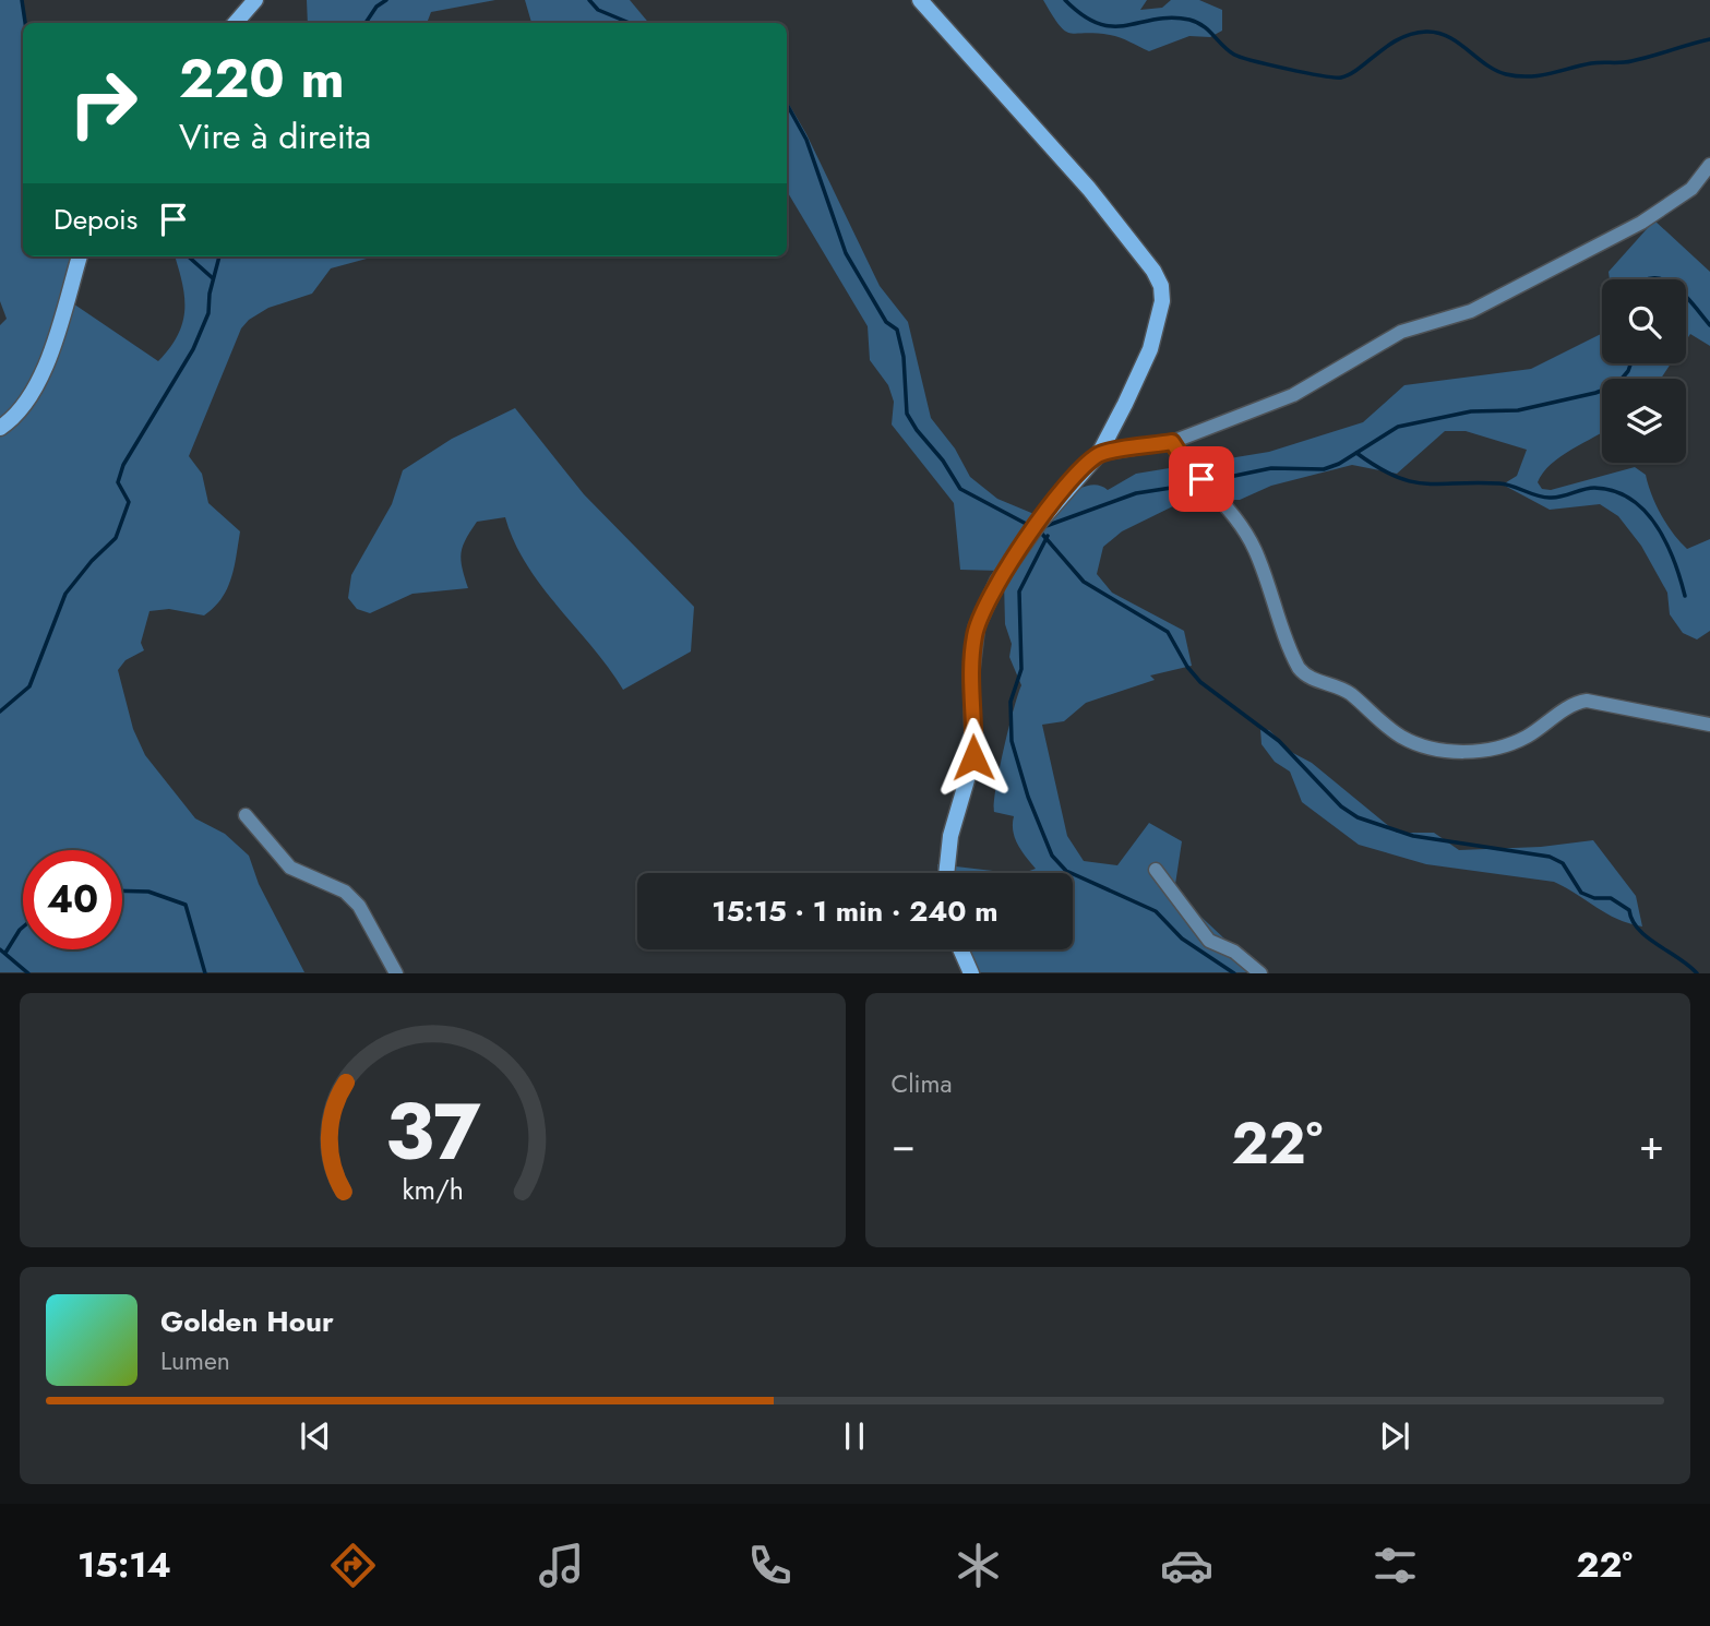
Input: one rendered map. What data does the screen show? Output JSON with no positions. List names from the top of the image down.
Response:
{
  "page": {
    "turn": ["220 m", "Vire à direita"],
    "then": "Depois",
    "limit": "40",
    "trip": "15:15 · 1 min · 240 m",
    "tile": "Clima",
    "heat": ["−", "22°", "+"],
    "song": ["Golden Hour", "Lumen"],
    "tabs": ["15:14", "22°"],
    "gauge": ["37", "km/h"]
  }
}
